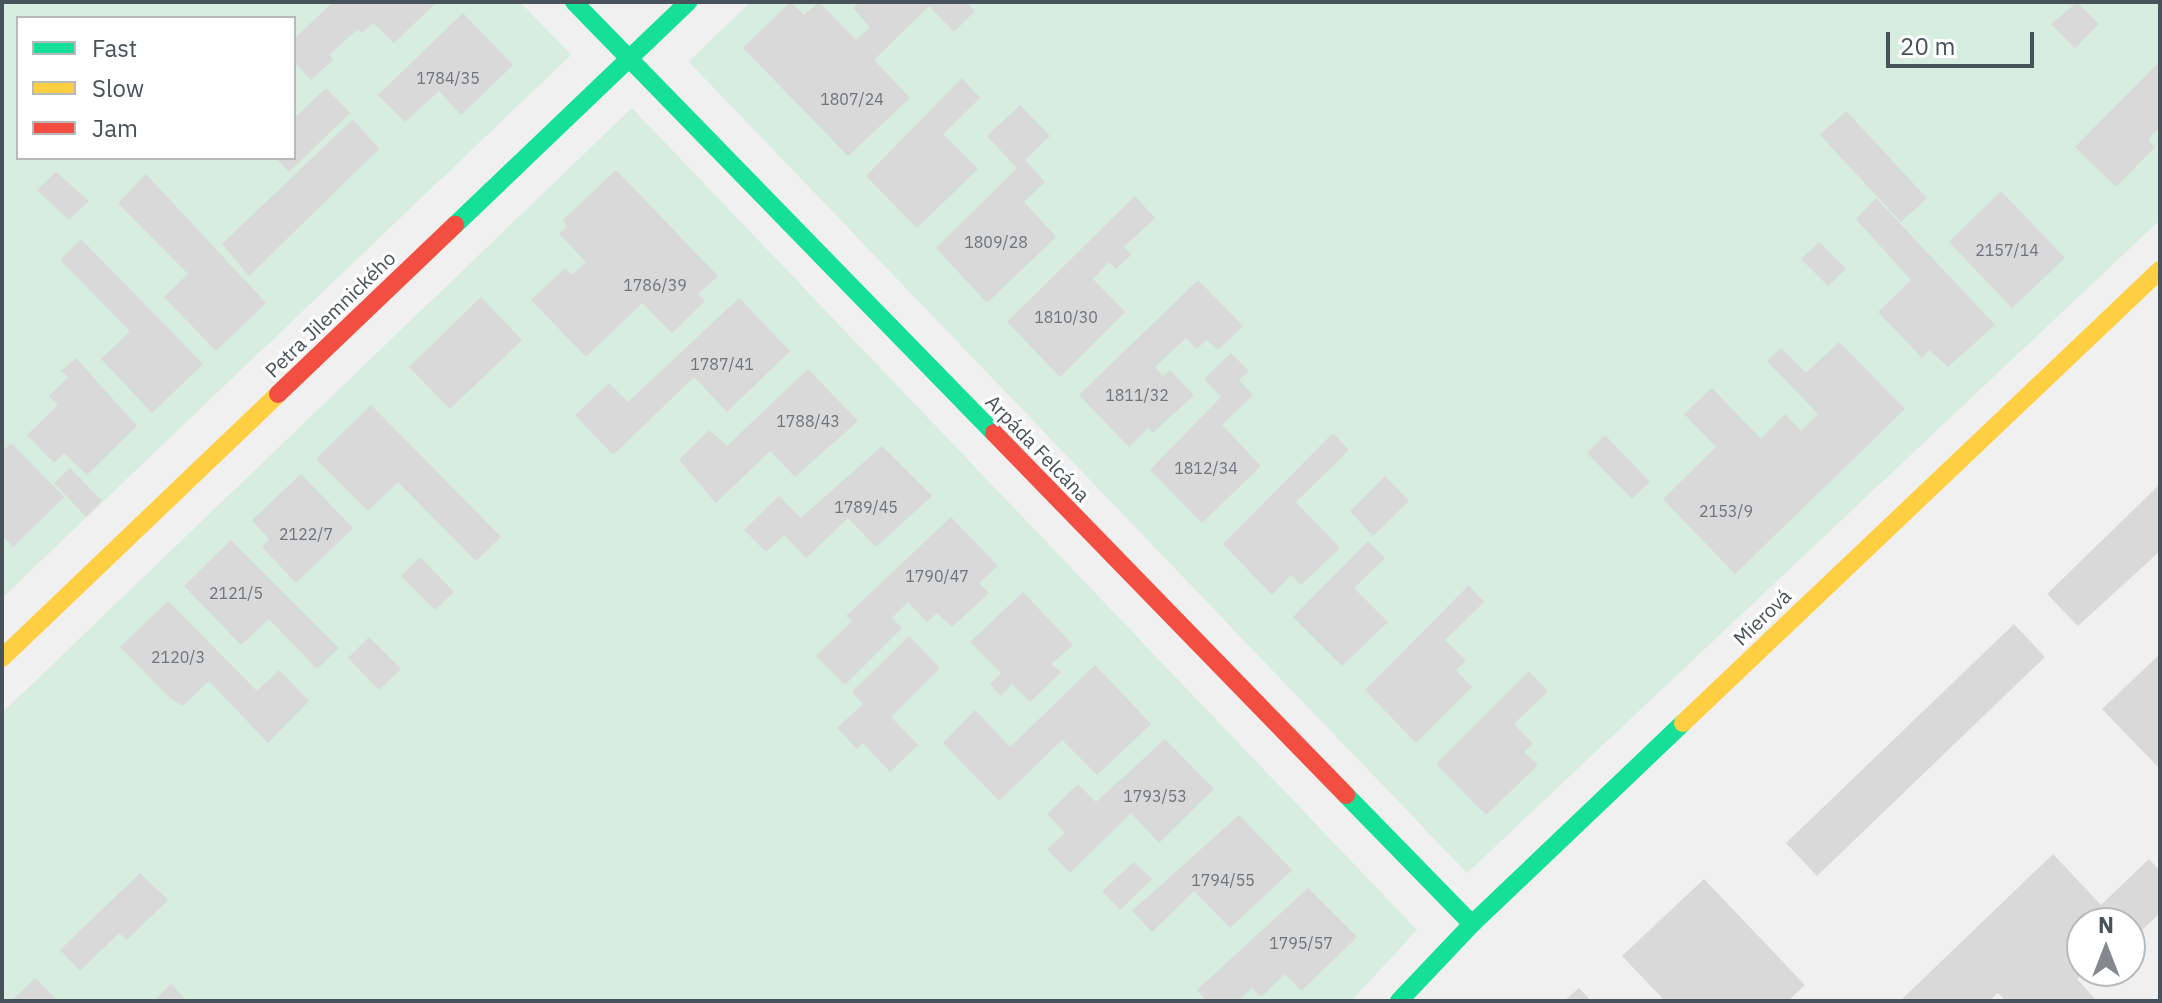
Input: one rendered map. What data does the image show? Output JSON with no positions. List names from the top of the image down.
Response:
{
  "streets": {
    "street": ["Petra Jilemnického", "Arpáda Felcána", "Mierová"]
  },
  "crossings": [
    ["Petra Jilemnického", "Arpáda Felcána"],
    ["Arpáda Felcána", "Mierová"]
  ],
  "house_numbers": [
    "1784/35",
    "1807/24",
    "1809/28",
    "2157/14",
    "1786/39",
    "1810/30",
    "1787/41",
    "1811/32",
    "1788/43",
    "1812/34",
    "1789/45",
    "2153/9",
    "2122/7",
    "1790/47",
    "2121/5",
    "2120/3",
    "1793/53",
    "1794/55",
    "1795/57"
  ],
  "legend": ["Fast", "Slow", "Jam"],
  "scale_bar": "20 m",
  "north": "top"
}
